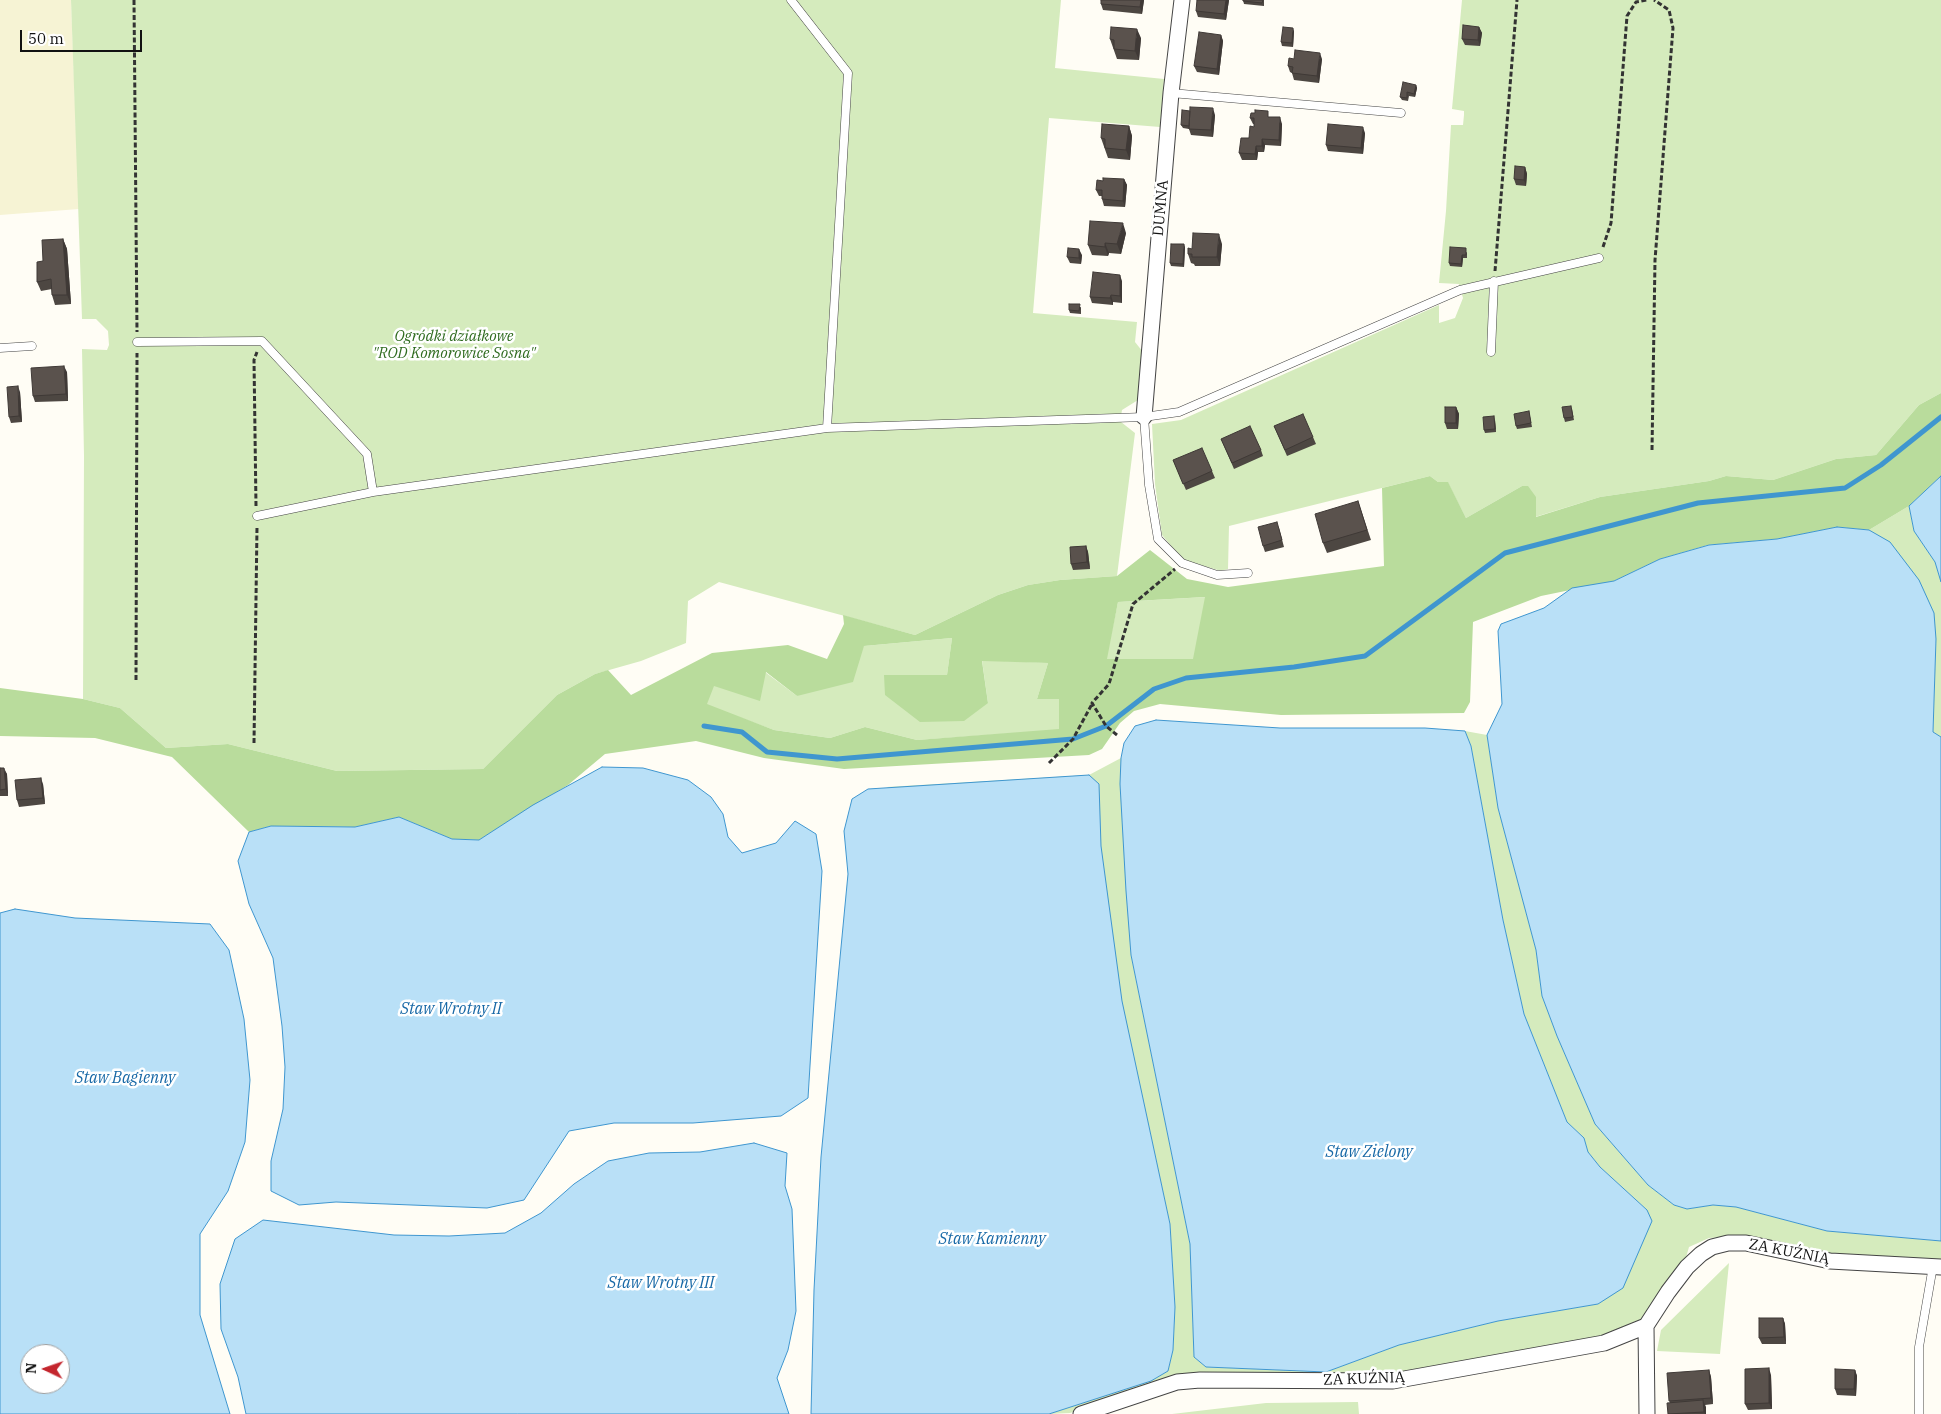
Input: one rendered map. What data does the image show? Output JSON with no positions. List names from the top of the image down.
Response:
{
  "streets": {
    "street": ["DUMNA", "ZA KUŹNIĄ"]
  },
  "water": [
    "Staw Wrotny II",
    "Staw Bagienny",
    "Staw Zielony",
    "Staw Kamienny",
    "Staw Wrotny III"
  ],
  "parks": ["Ogródki działkowe \"ROD Komorowice Sosna\""],
  "scale_bar": "50 m",
  "north": "left"
}
